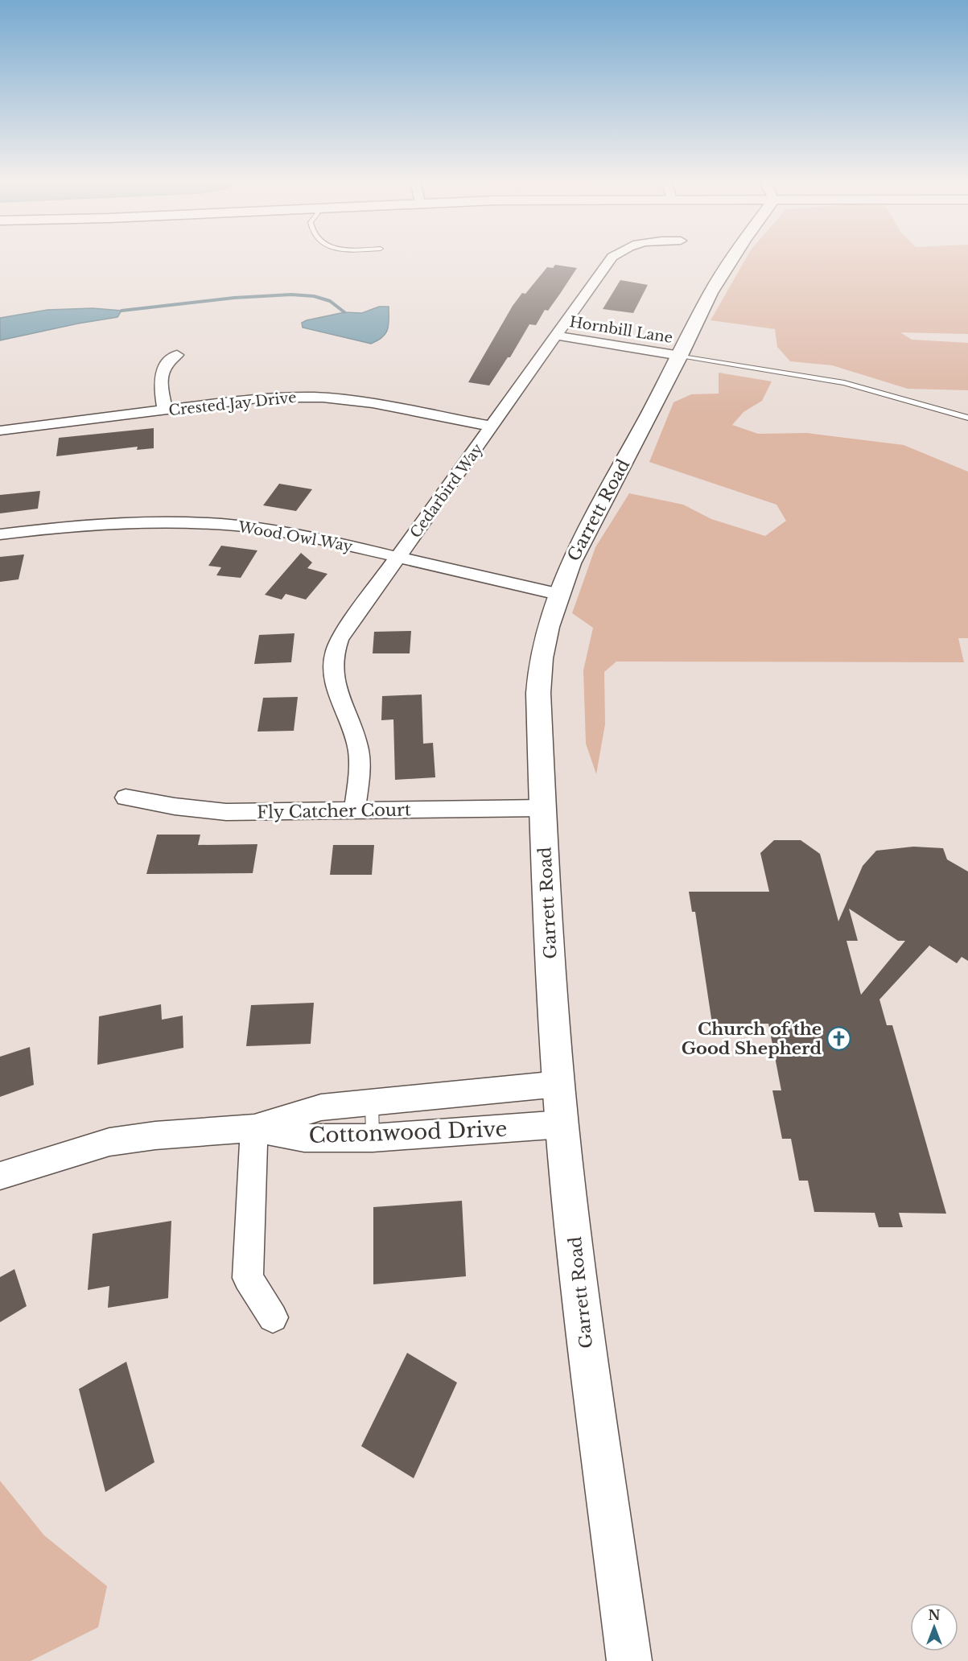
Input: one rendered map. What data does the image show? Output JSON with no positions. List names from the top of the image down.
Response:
{
  "streets": {
    "street": [
      "Hornbill Lane",
      "Crested Jay Drive",
      "Cedarbird Way",
      "Garrett Road",
      "Wood Owl Way",
      "Fly Catcher Court",
      "Cottonwood Drive"
    ]
  },
  "crossings": [
    ["Hornbill Lane", "Cedarbird Way"],
    ["Hornbill Lane", "Garrett Road"],
    ["Crested Jay Drive", "Cedarbird Way"],
    ["Cedarbird Way", "Wood Owl Way"],
    ["Cedarbird Way", "Fly Catcher Court"],
    ["Garrett Road", "Wood Owl Way"],
    ["Garrett Road", "Fly Catcher Court"],
    ["Garrett Road", "Cottonwood Drive"]
  ],
  "places": {
    "church": ["Church of the Good Shepherd"]
  },
  "north": "top"
}
